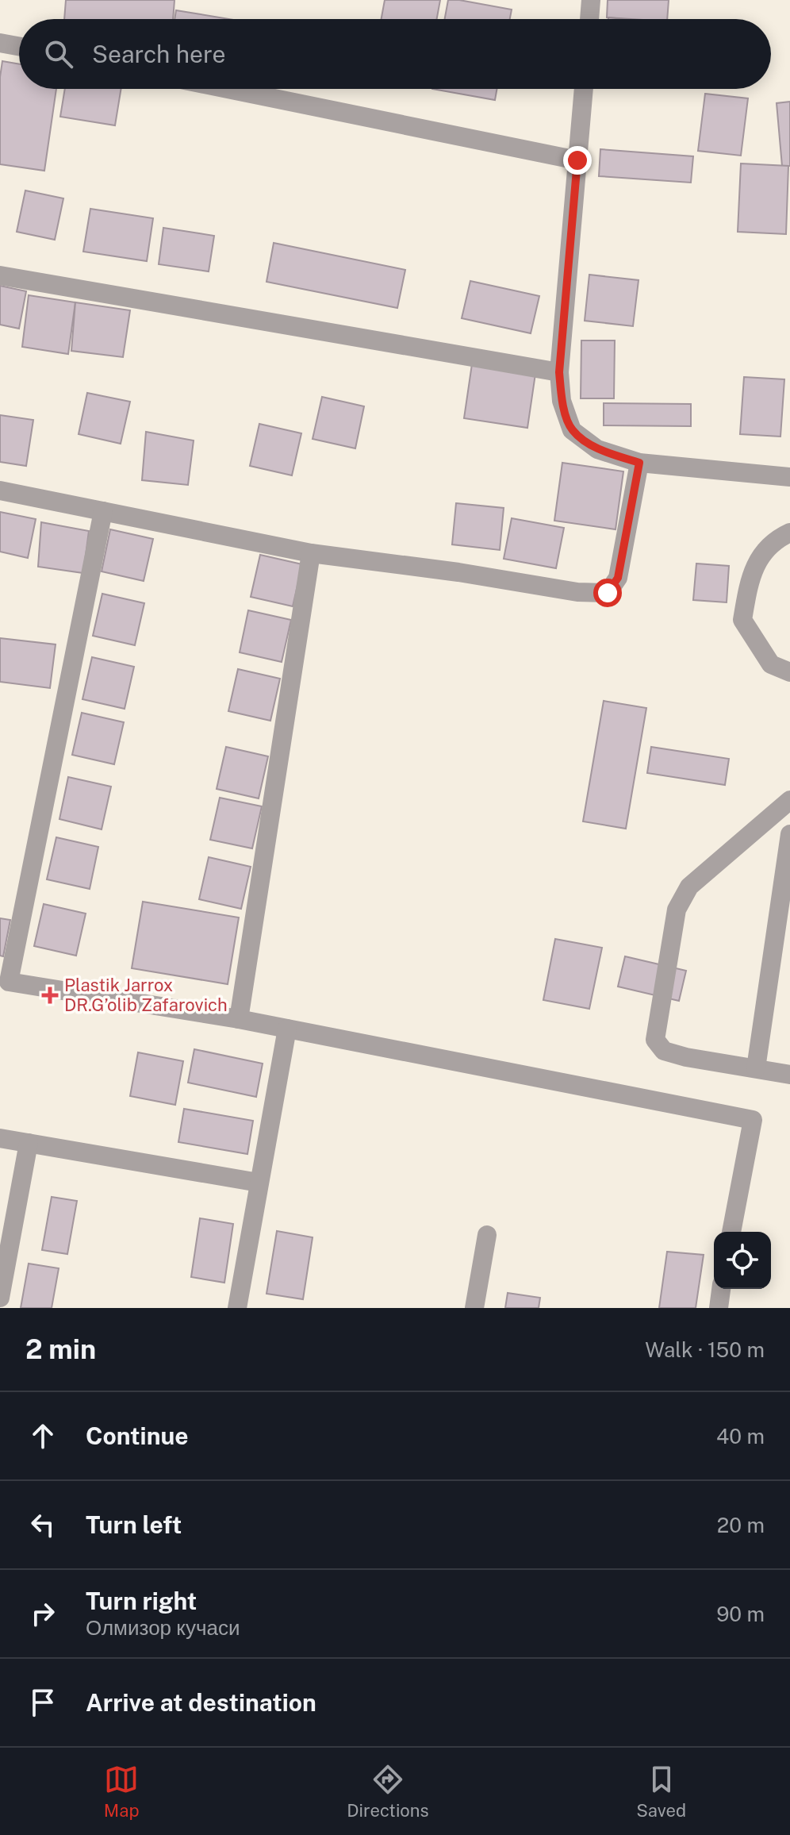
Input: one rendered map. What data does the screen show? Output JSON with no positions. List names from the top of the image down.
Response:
{
  "places": {
    "health": ["Plastik Jarrox DR.G’olib Zafarovich"]
  },
  "page": {
    "search": "Search here",
    "heading": ["2 min", "Walk · 150 m"],
    "list": [
      ["Continue", "40 m"],
      ["Turn left", "20 m"],
      ["Turn right", "Олмизор кучаси", "90 m"],
      "Arrive at destination"
    ],
    "nav": ["Map", "Directions", "Saved"]
  }
}
